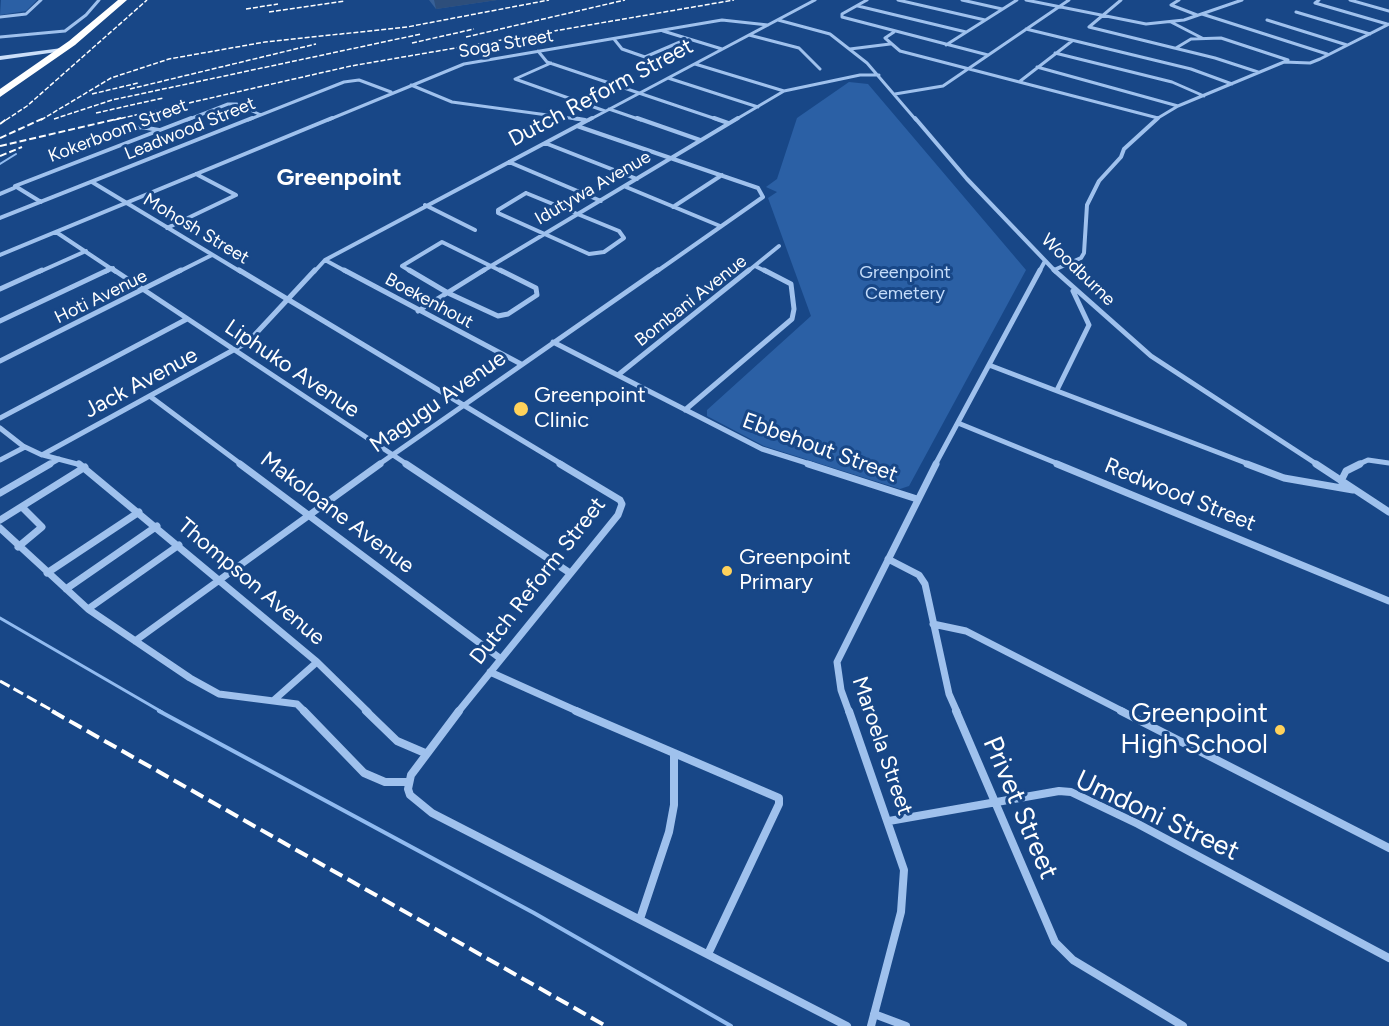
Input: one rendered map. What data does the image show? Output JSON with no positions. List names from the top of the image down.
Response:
{
  "streets": {
    "street": [
      "Soga Street",
      "Dutch Reform Street",
      "Leadwood Street",
      "Kokerboom Street",
      "Idutywa Avenue",
      "Mohosh Street",
      "Woodburne",
      "Hoti Avenue",
      "Boekenhout",
      "Bombani Avenue",
      "Liphuko Avenue",
      "Jack Avenue",
      "Magugu Avenue",
      "Ebbehout Street",
      "Redwood Street",
      "Makoloane Avenue",
      "Thompson Avenue",
      "Maroela Street",
      "Privet Street",
      "Umdoni Street"
    ]
  },
  "crossings": [
    ["Soga Street", "Dutch Reform Street"],
    ["Soga Street", "Leadwood Street"],
    ["Soga Street", "Mohosh Street"],
    ["Soga Street", "Liphuko Avenue"],
    ["Dutch Reform Street", "Mohosh Street"],
    ["Dutch Reform Street", "Woodburne"],
    ["Dutch Reform Street", "Boekenhout"],
    ["Dutch Reform Street", "Liphuko Avenue"],
    ["Dutch Reform Street", "Jack Avenue"],
    ["Dutch Reform Street", "Magugu Avenue"],
    ["Dutch Reform Street", "Makoloane Avenue"],
    ["Dutch Reform Street", "Thompson Avenue"],
    ["Leadwood Street", "Kokerboom Street"],
    ["Leadwood Street", "Mohosh Street"],
    ["Idutywa Avenue", "Boekenhout"],
    ["Mohosh Street", "Hoti Avenue"],
    ["Mohosh Street", "Jack Avenue"],
    ["Woodburne", "Maroela Street"],
    ["Hoti Avenue", "Liphuko Avenue"],
    ["Boekenhout", "Magugu Avenue"],
    ["Bombani Avenue", "Ebbehout Street"],
    ["Liphuko Avenue", "Jack Avenue"],
    ["Liphuko Avenue", "Magugu Avenue"],
    ["Jack Avenue", "Makoloane Avenue"],
    ["Jack Avenue", "Thompson Avenue"],
    ["Magugu Avenue", "Ebbehout Street"],
    ["Magugu Avenue", "Makoloane Avenue"],
    ["Magugu Avenue", "Thompson Avenue"],
    ["Ebbehout Street", "Maroela Street"],
    ["Redwood Street", "Maroela Street"],
    ["Maroela Street", "Privet Street"],
    ["Maroela Street", "Umdoni Street"],
    ["Privet Street", "Umdoni Street"]
  ],
  "districts": ["Greenpoint"],
  "parks": ["Greenpoint Cemetery"],
  "places": ["Greenpoint Clinic", "Greenpoint Primary", "Greenpoint High School"]
}
